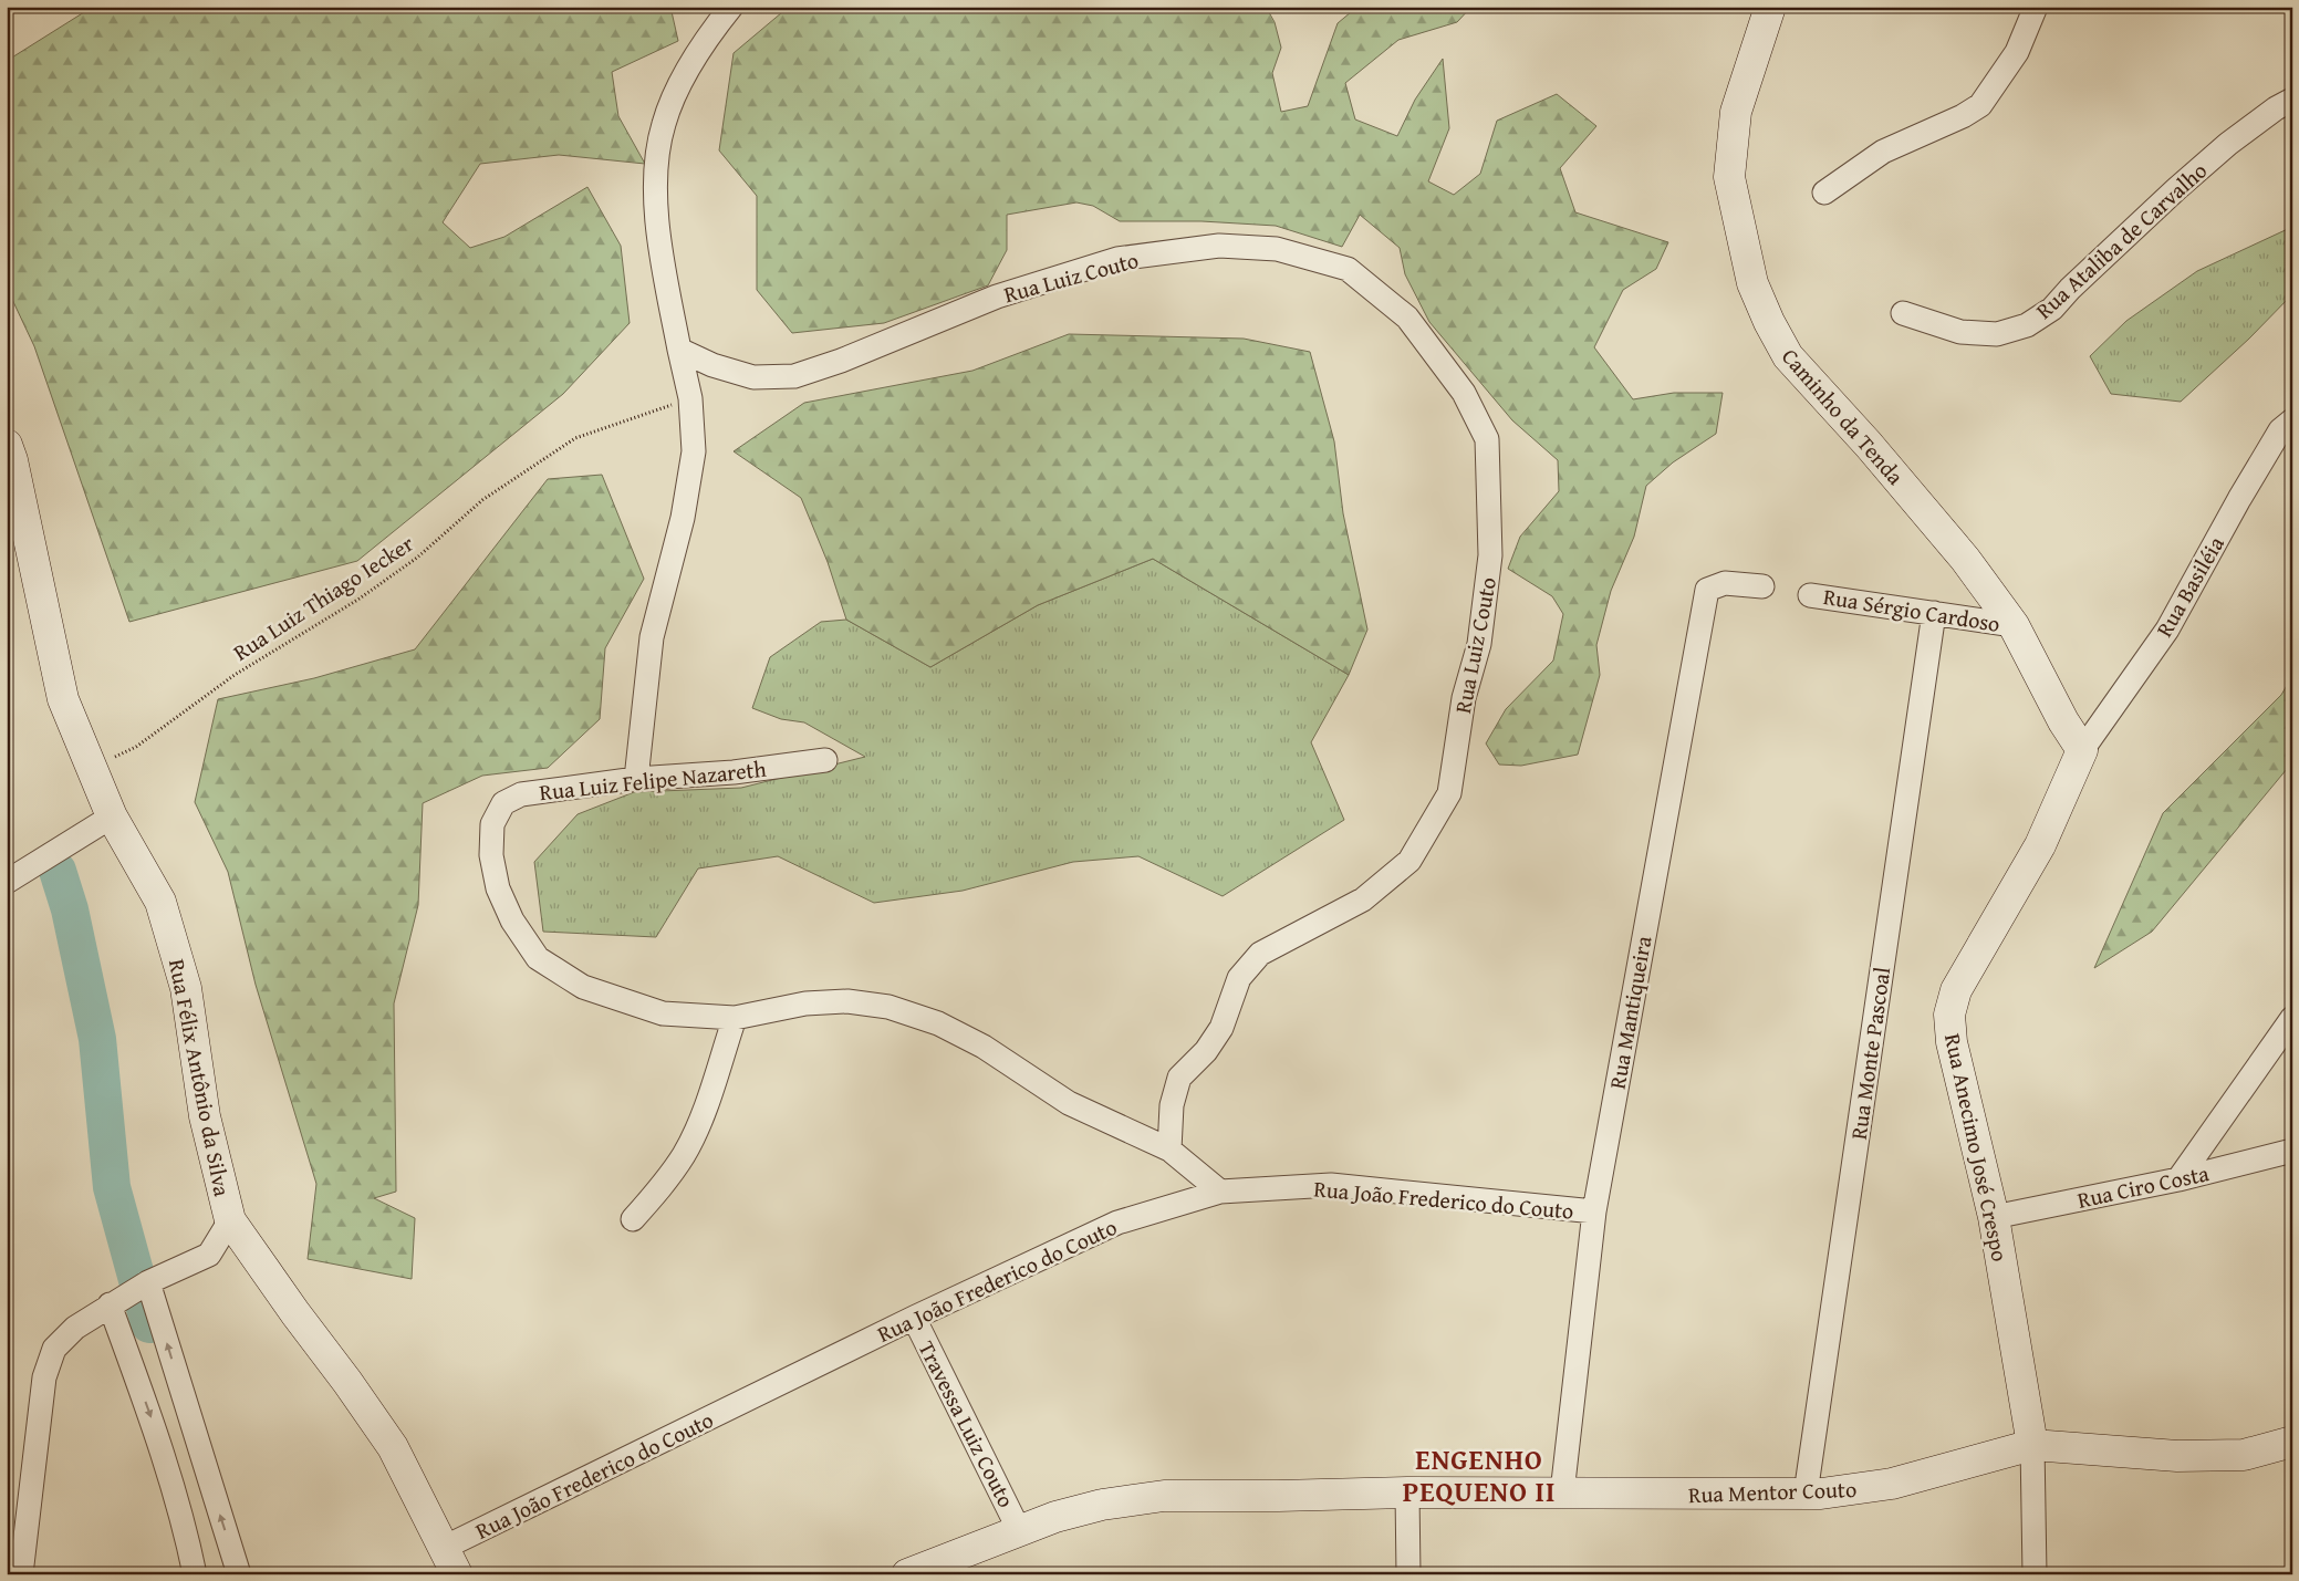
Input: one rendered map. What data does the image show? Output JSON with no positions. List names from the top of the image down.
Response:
{
  "streets": {
    "street": [
      "Rua Ataliba de Carvalho",
      "Rua Luiz Couto",
      "Caminho da Tenda",
      "Rua Basiléia",
      "Rua Sérgio Cardoso",
      "Rua Luiz Felipe Nazareth",
      "Rua Mantiqueira",
      "Rua Monte Pascoal",
      "Rua Félix Antônio da Silva",
      "Rua Anecimo José Crespo",
      "Rua Ciro Costa",
      "Rua João Frederico do Couto",
      "Travessa Luiz Couto",
      "Rua Mentor Couto"
    ],
    "path": ["Rua Luiz Thiago Iecker"]
  },
  "crossings": [
    ["Rua Luiz Couto", "Rua Luiz Felipe Nazareth"],
    ["Caminho da Tenda", "Rua Basiléia"],
    ["Caminho da Tenda", "Rua Sérgio Cardoso"],
    ["Caminho da Tenda", "Rua Anecimo José Crespo"],
    ["Rua Basiléia", "Rua Anecimo José Crespo"],
    ["Rua Luiz Thiago Iecker", "Rua Félix Antônio da Silva"],
    ["Rua Sérgio Cardoso", "Rua Monte Pascoal"],
    ["Rua Luiz Felipe Nazareth", "Rua João Frederico do Couto"],
    ["Rua Mantiqueira", "Rua João Frederico do Couto"],
    ["Rua Mantiqueira", "Rua Mentor Couto"],
    ["Rua Monte Pascoal", "Rua Mentor Couto"],
    ["Rua Félix Antônio da Silva", "Rua João Frederico do Couto"],
    ["Rua Anecimo José Crespo", "Rua Ciro Costa"],
    ["Rua Anecimo José Crespo", "Rua Mentor Couto"],
    ["Rua João Frederico do Couto", "Travessa Luiz Couto"],
    ["Travessa Luiz Couto", "Rua Mentor Couto"]
  ],
  "districts": ["ENGENHO PEQUENO II"]
}
